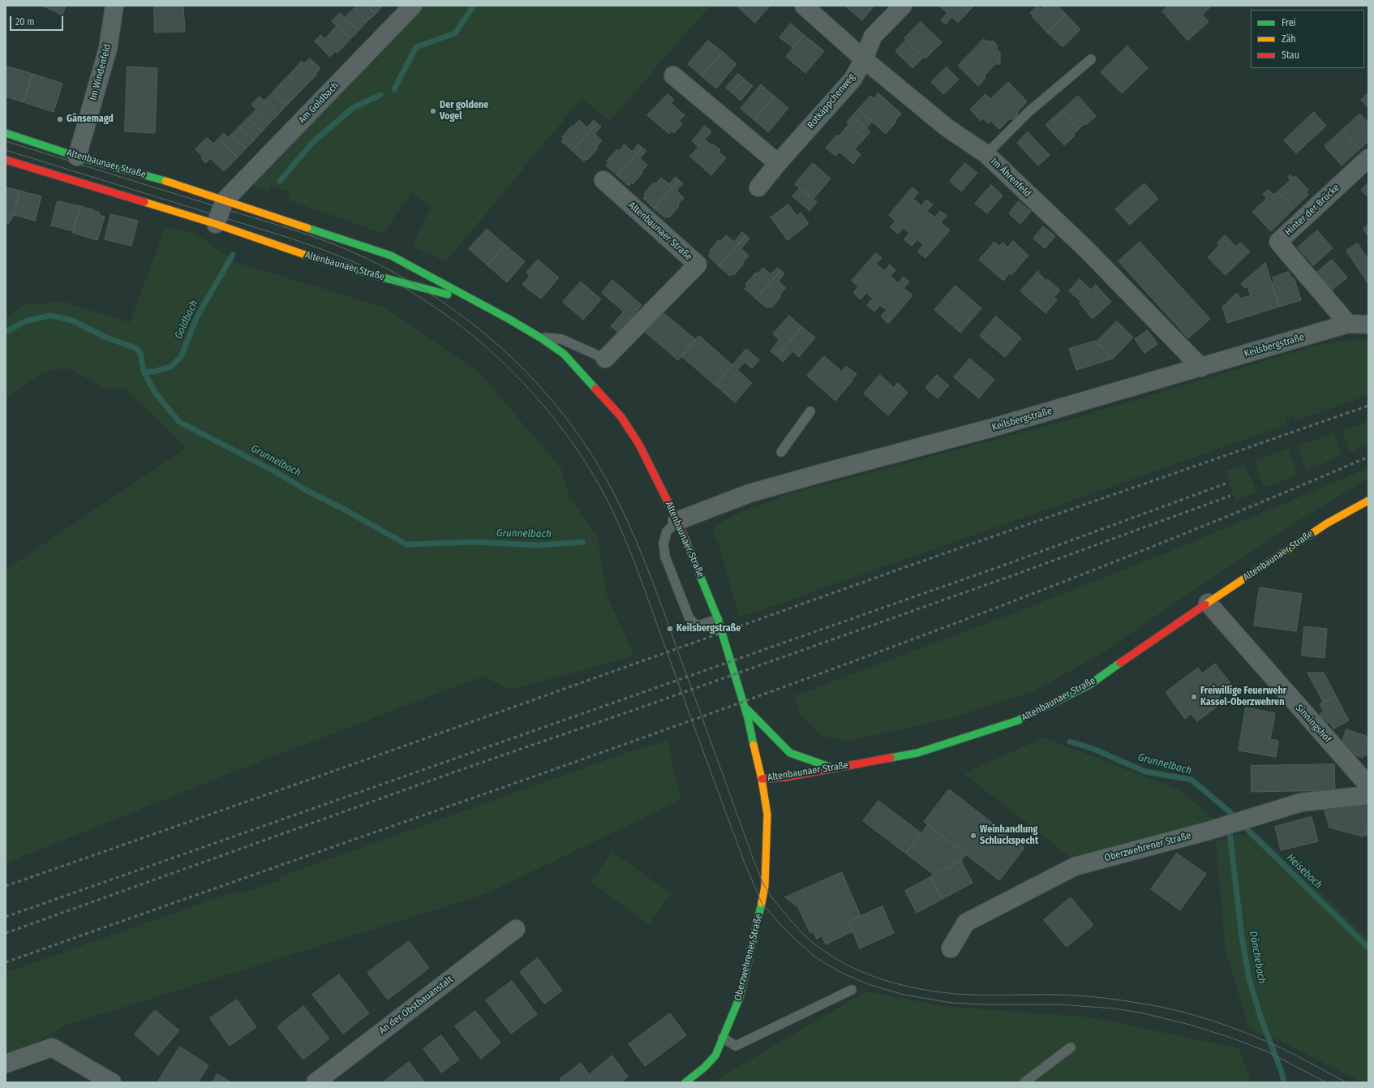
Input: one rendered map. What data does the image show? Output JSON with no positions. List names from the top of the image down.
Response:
{
  "streets": {
    "main road": ["Altenbaunaer Straße", "Oberzwehrener Straße"],
    "street": [
      "Im Windenfeld",
      "Rotkäppchenweg",
      "Am Goldbach",
      "Im Ährenfeld",
      "Hinter der Brücke",
      "Keilsbergstraße",
      "Sinningshof",
      "An der Obstbauanstalt"
    ]
  },
  "crossings": [
    ["Im Windenfeld", "Altenbaunaer Straße"],
    ["Rotkäppchenweg", "Im Ährenfeld"],
    ["Am Goldbach", "Altenbaunaer Straße"],
    ["Altenbaunaer Straße", "Keilsbergstraße"],
    ["Altenbaunaer Straße", "Sinningshof"],
    ["Altenbaunaer Straße", "Oberzwehrener Straße"],
    ["Im Ährenfeld", "Keilsbergstraße"],
    ["Hinter der Brücke", "Keilsbergstraße"]
  ],
  "water": [
    "Goldbach",
    "Grunnelbach",
    "Heisebach",
    "Dönchebach"
  ],
  "places": [
    "Der goldene Vogel",
    "Gänsemagd",
    "Keilsbergstraße",
    "Freiwillige Feuerwehr Kassel-Oberzwehren",
    "Weinhandlung Schluckspecht"
  ],
  "legend": ["Frei", "Zäh", "Stau"],
  "scale_bar": "20 m"
}
